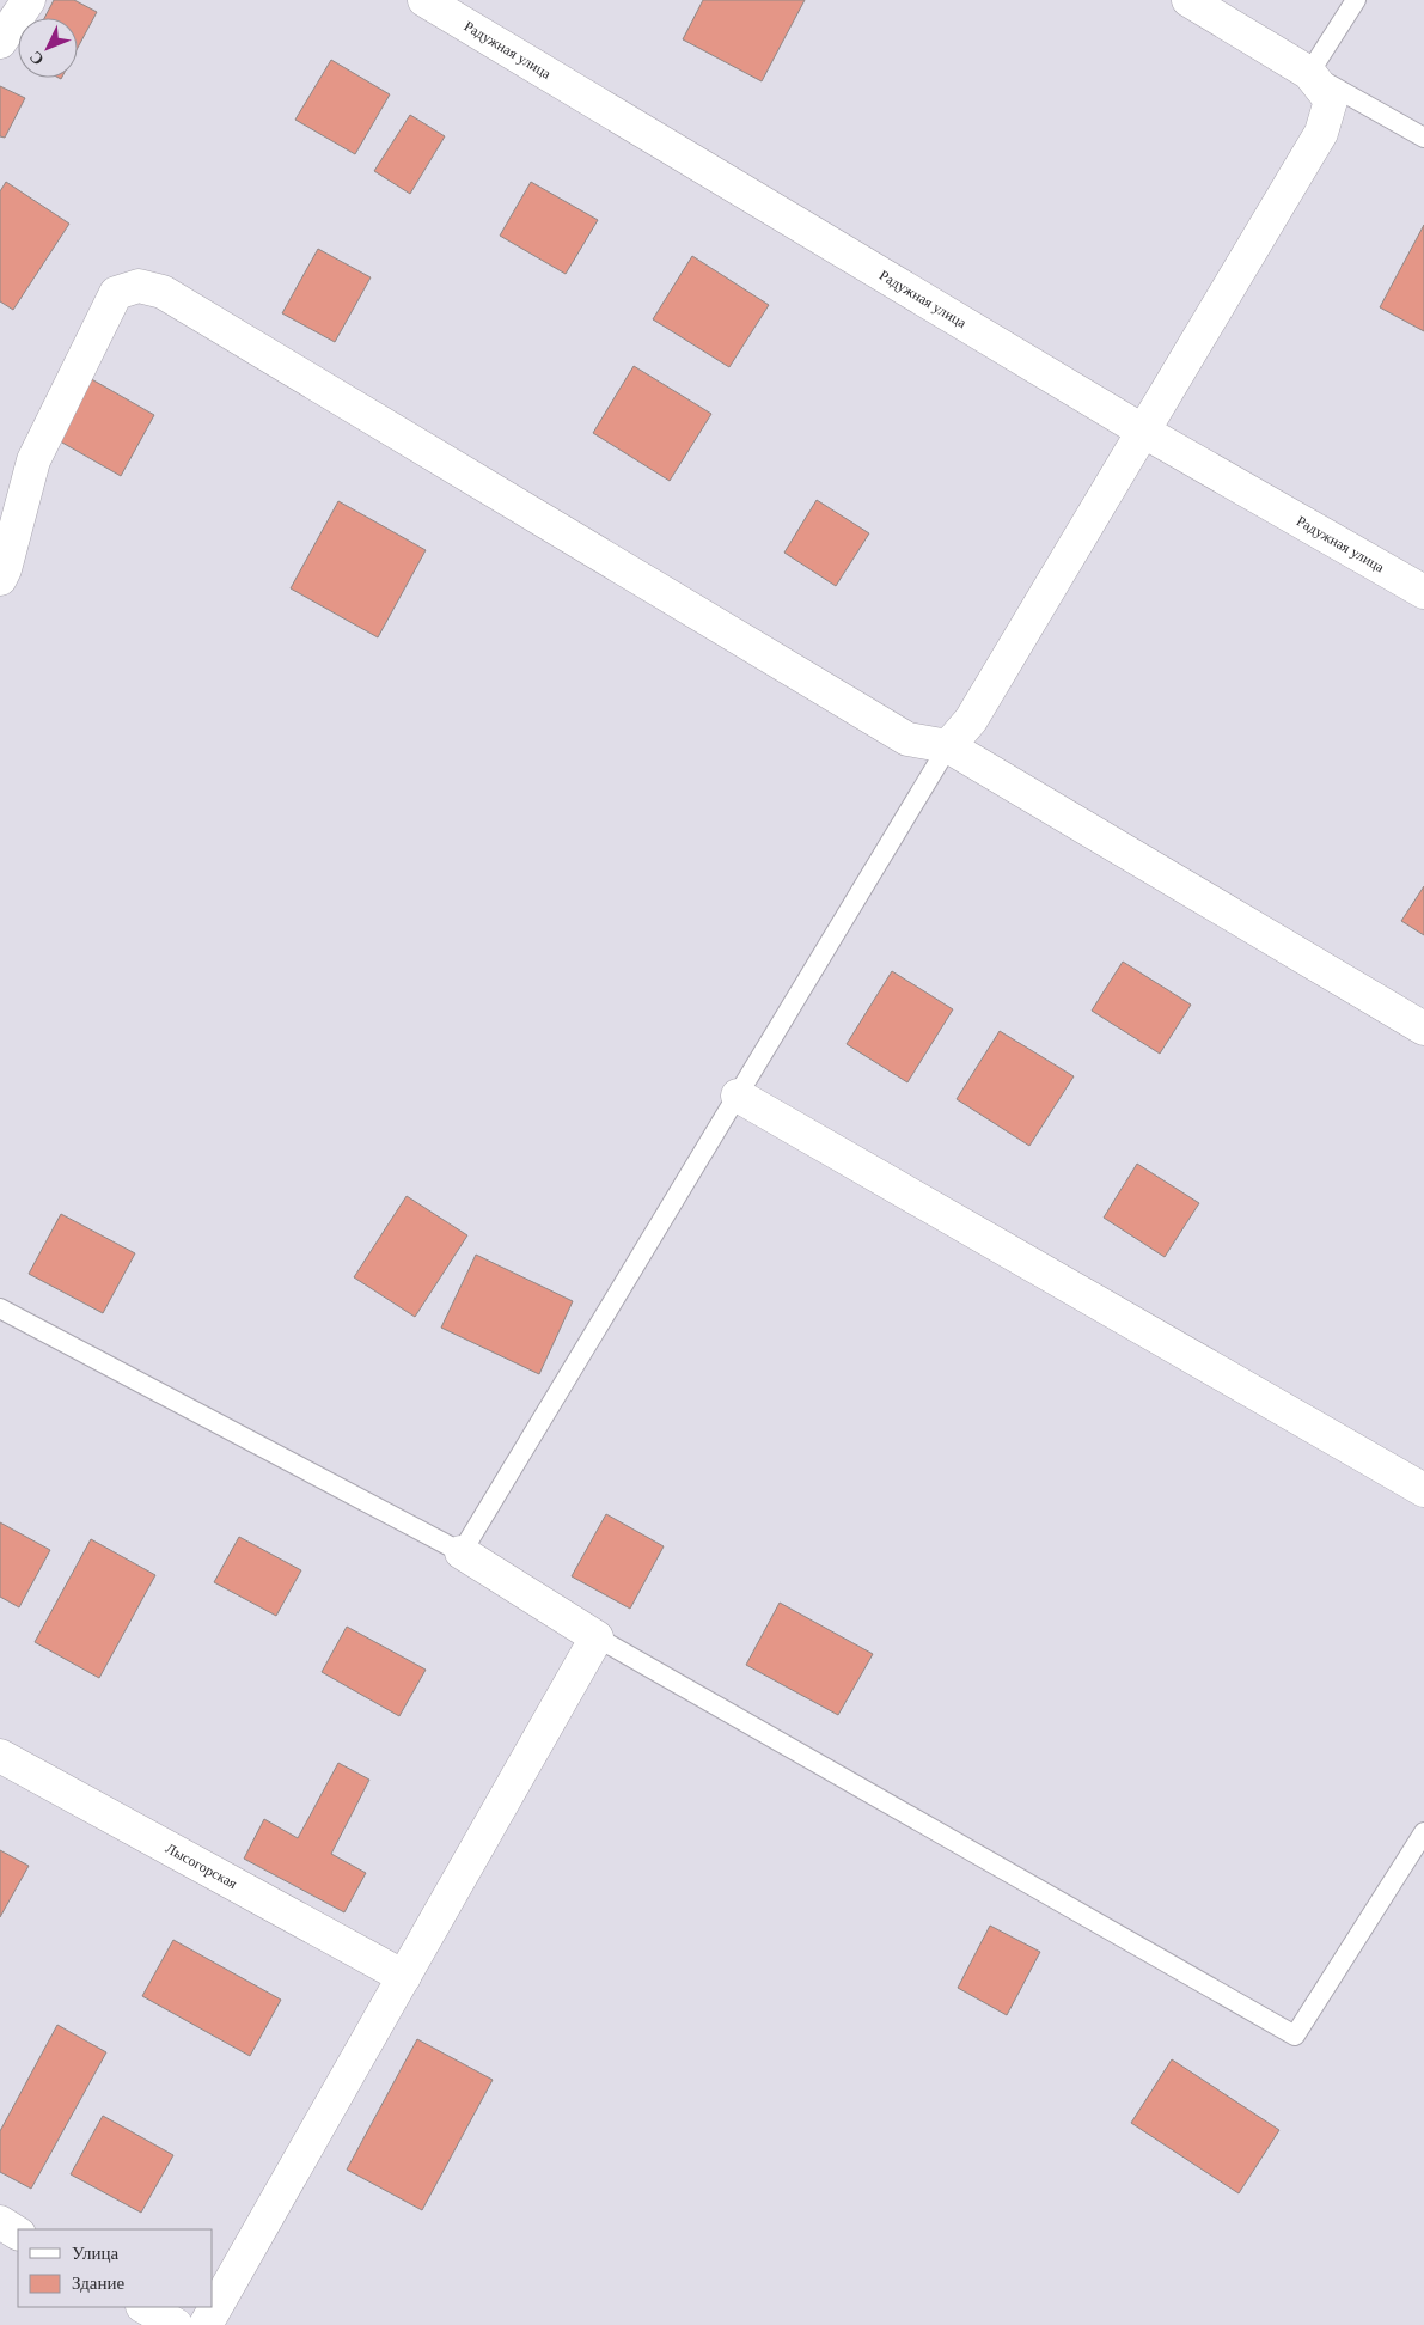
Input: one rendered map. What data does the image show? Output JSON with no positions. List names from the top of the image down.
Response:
{
  "streets": {
    "street": ["Радужная улица", "Лысогорская"]
  },
  "legend": ["Улица", "Здание"],
  "north": "bottom left"
}
